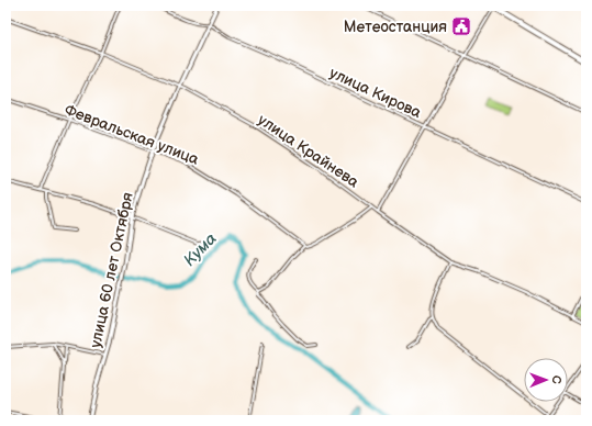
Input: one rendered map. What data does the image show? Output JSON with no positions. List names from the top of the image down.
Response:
{
  "streets": {
    "main road": ["улица 60 лет Октября"],
    "street": ["улица Кирова", "Февральская улица", "улица Крайнева"]
  },
  "crossings": [
    ["улица Кирова", "улица 60 лет Октября"],
    ["Февральская улица", "улица Крайнева"],
    ["Февральская улица", "улица 60 лет Октября"],
    ["улица Крайнева", "улица 60 лет Октября"]
  ],
  "water": ["Кума"],
  "places": {
    "public building": ["Метеостанция"]
  },
  "north": "right"
}
